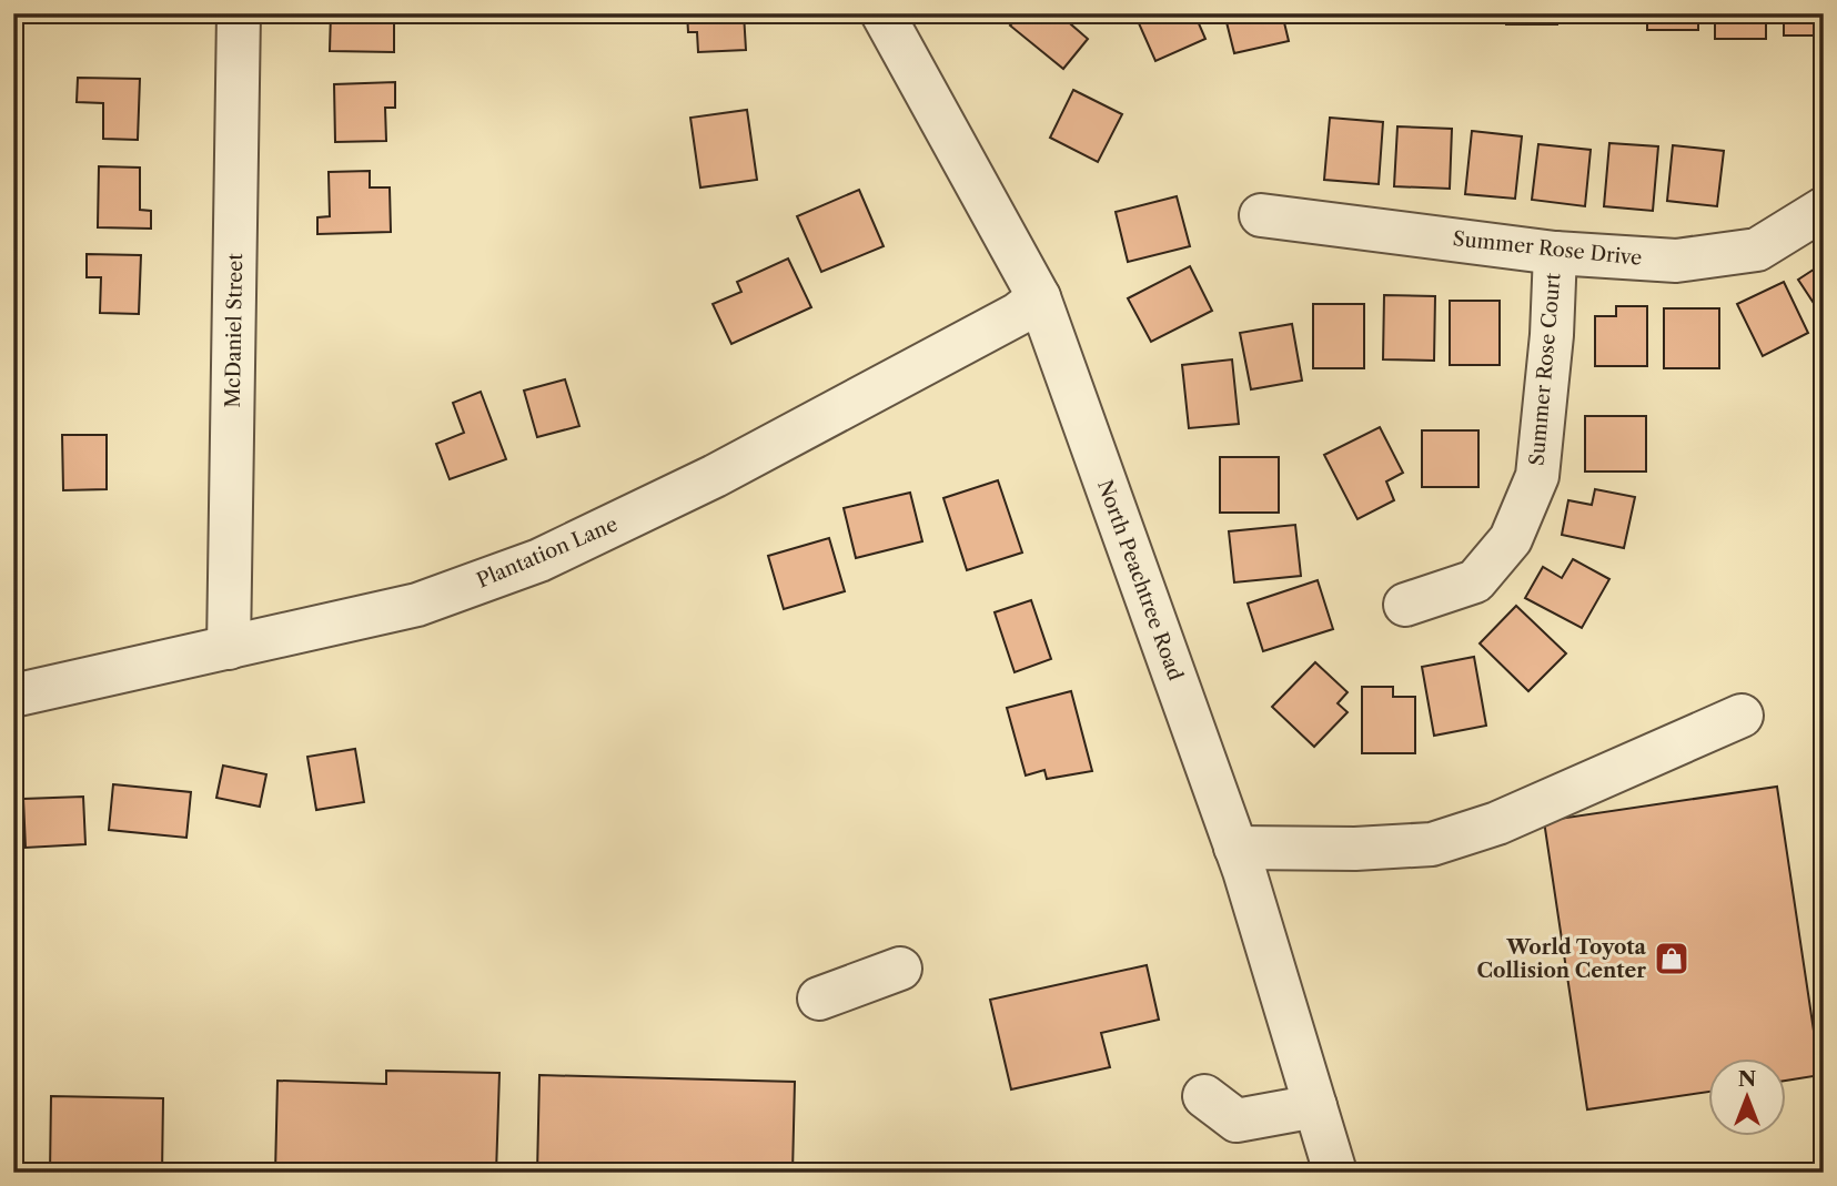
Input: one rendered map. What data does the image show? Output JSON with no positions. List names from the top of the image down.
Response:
{
  "streets": {
    "street": [
      "Summer Rose Drive",
      "McDaniel Street",
      "Summer Rose Court",
      "Plantation Lane",
      "North Peachtree Road"
    ]
  },
  "crossings": [
    ["Summer Rose Drive", "Summer Rose Court"],
    ["McDaniel Street", "Plantation Lane"],
    ["Plantation Lane", "North Peachtree Road"]
  ],
  "places": {
    "shop": ["World Toyota Collision Center"]
  },
  "north": "top"
}
